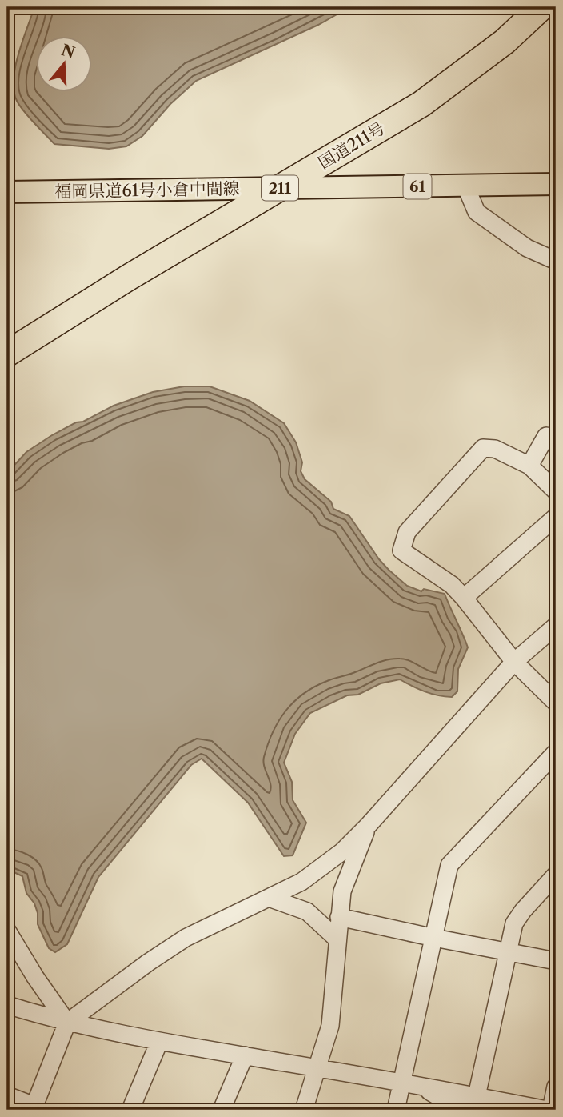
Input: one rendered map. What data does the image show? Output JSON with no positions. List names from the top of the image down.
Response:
{
  "streets": {
    "highway": ["国道211号", "211"],
    "main road": ["61", "福岡県道61号小倉中間線"]
  },
  "crossings": [
    ["国道211号", "福岡県道61号小倉中間線"]
  ],
  "north": "top"
}
